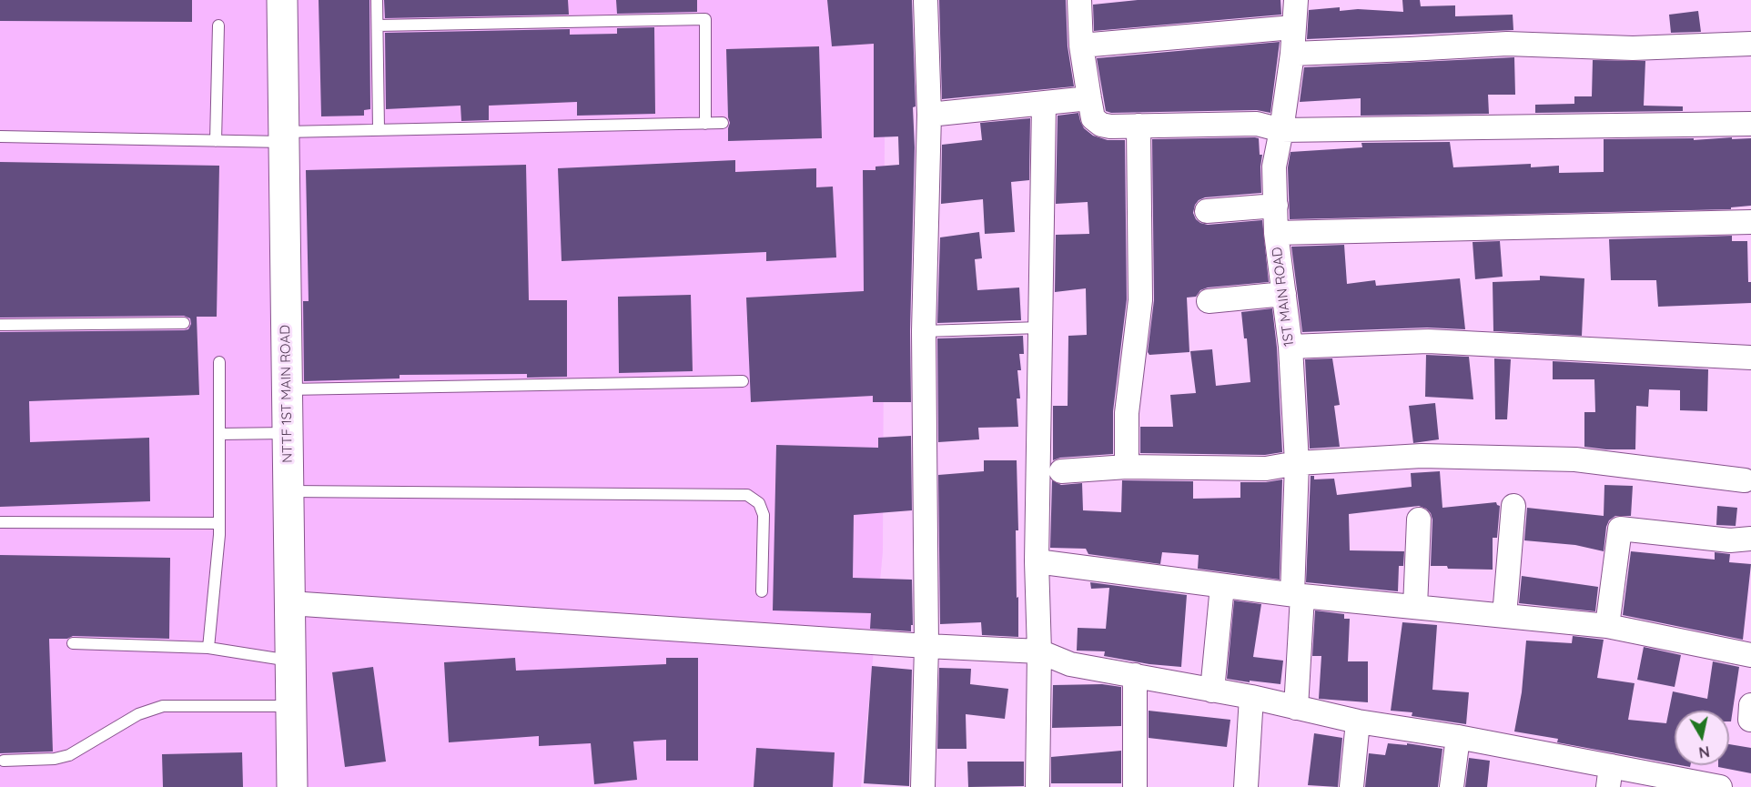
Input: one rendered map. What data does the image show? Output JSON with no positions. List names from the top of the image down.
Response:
{
  "streets": {
    "street": ["1ST MAIN ROAD", "NTTF 1ST MAIN ROAD"]
  },
  "north": "bottom"
}
